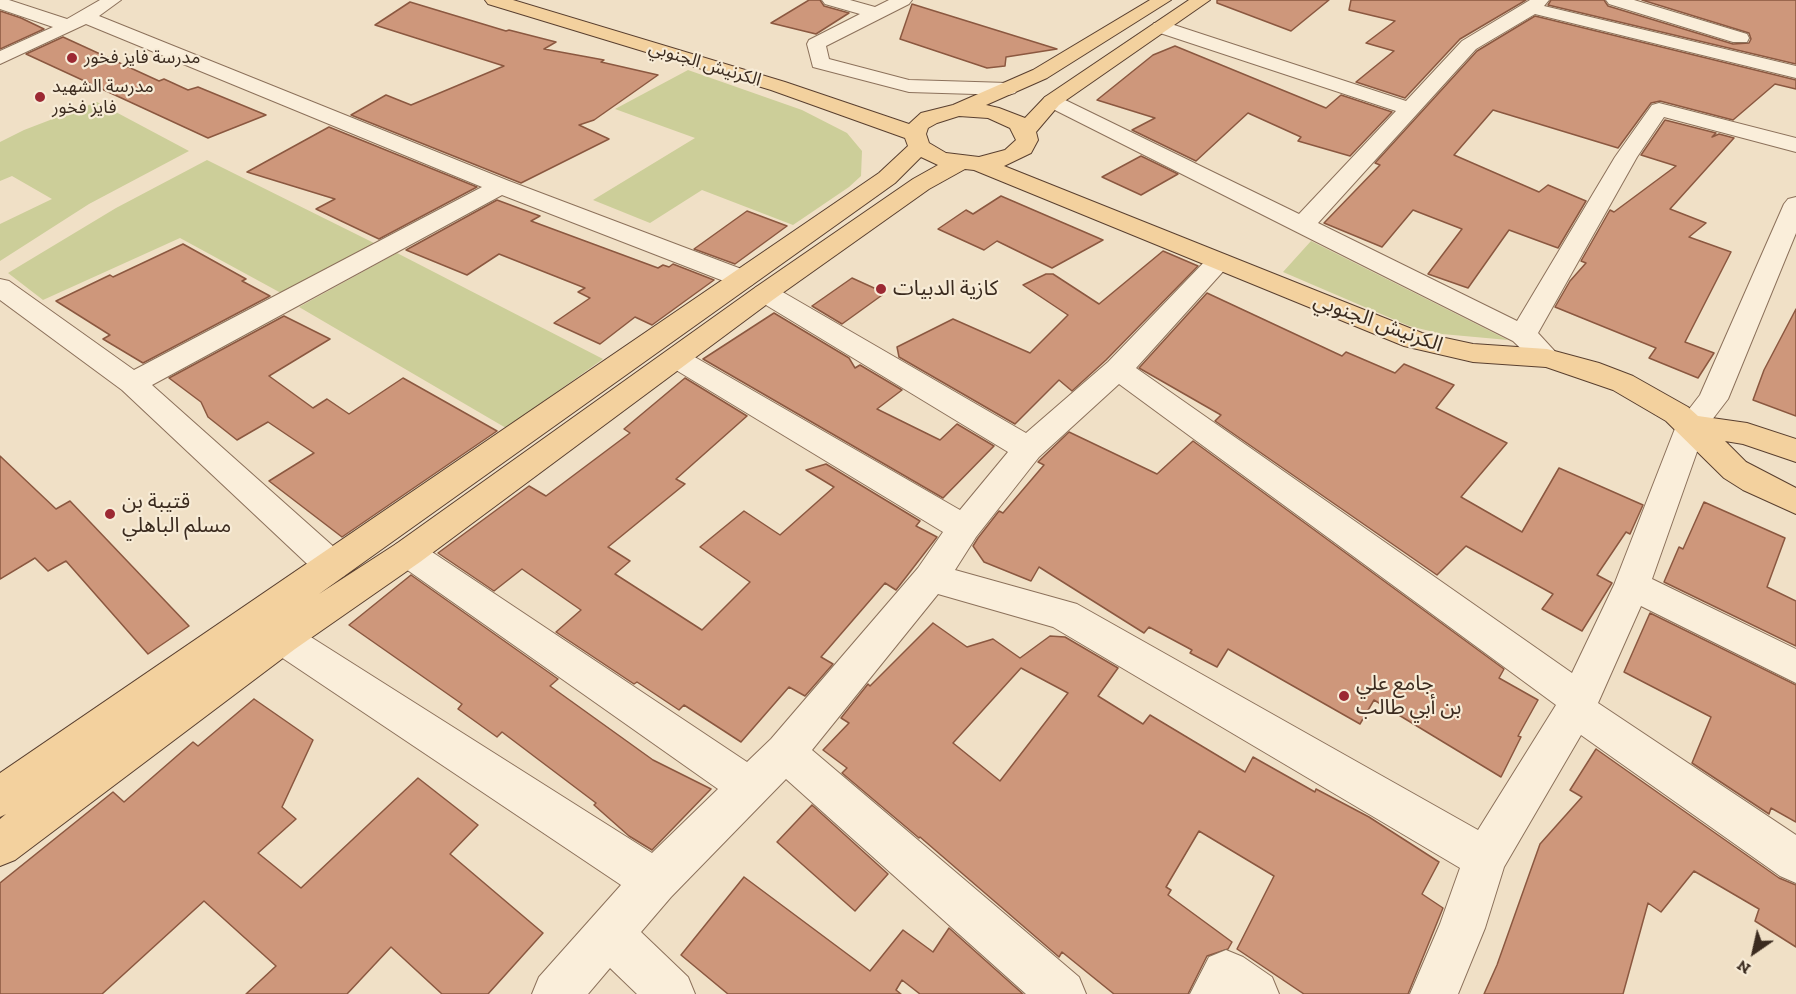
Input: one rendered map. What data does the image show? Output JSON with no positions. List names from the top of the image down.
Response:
{
  "streets": {
    "main road": ["الكرنيش الجنوبي"]
  },
  "places": [
    "مدرسة فايز فخور",
    "مدرسة الشهيد فايز فخور",
    "كازية الدبيات",
    "قتيبة بن مسلم الباهلي",
    "جامع علي بن أبي طالب"
  ],
  "north": "bottom left"
}
